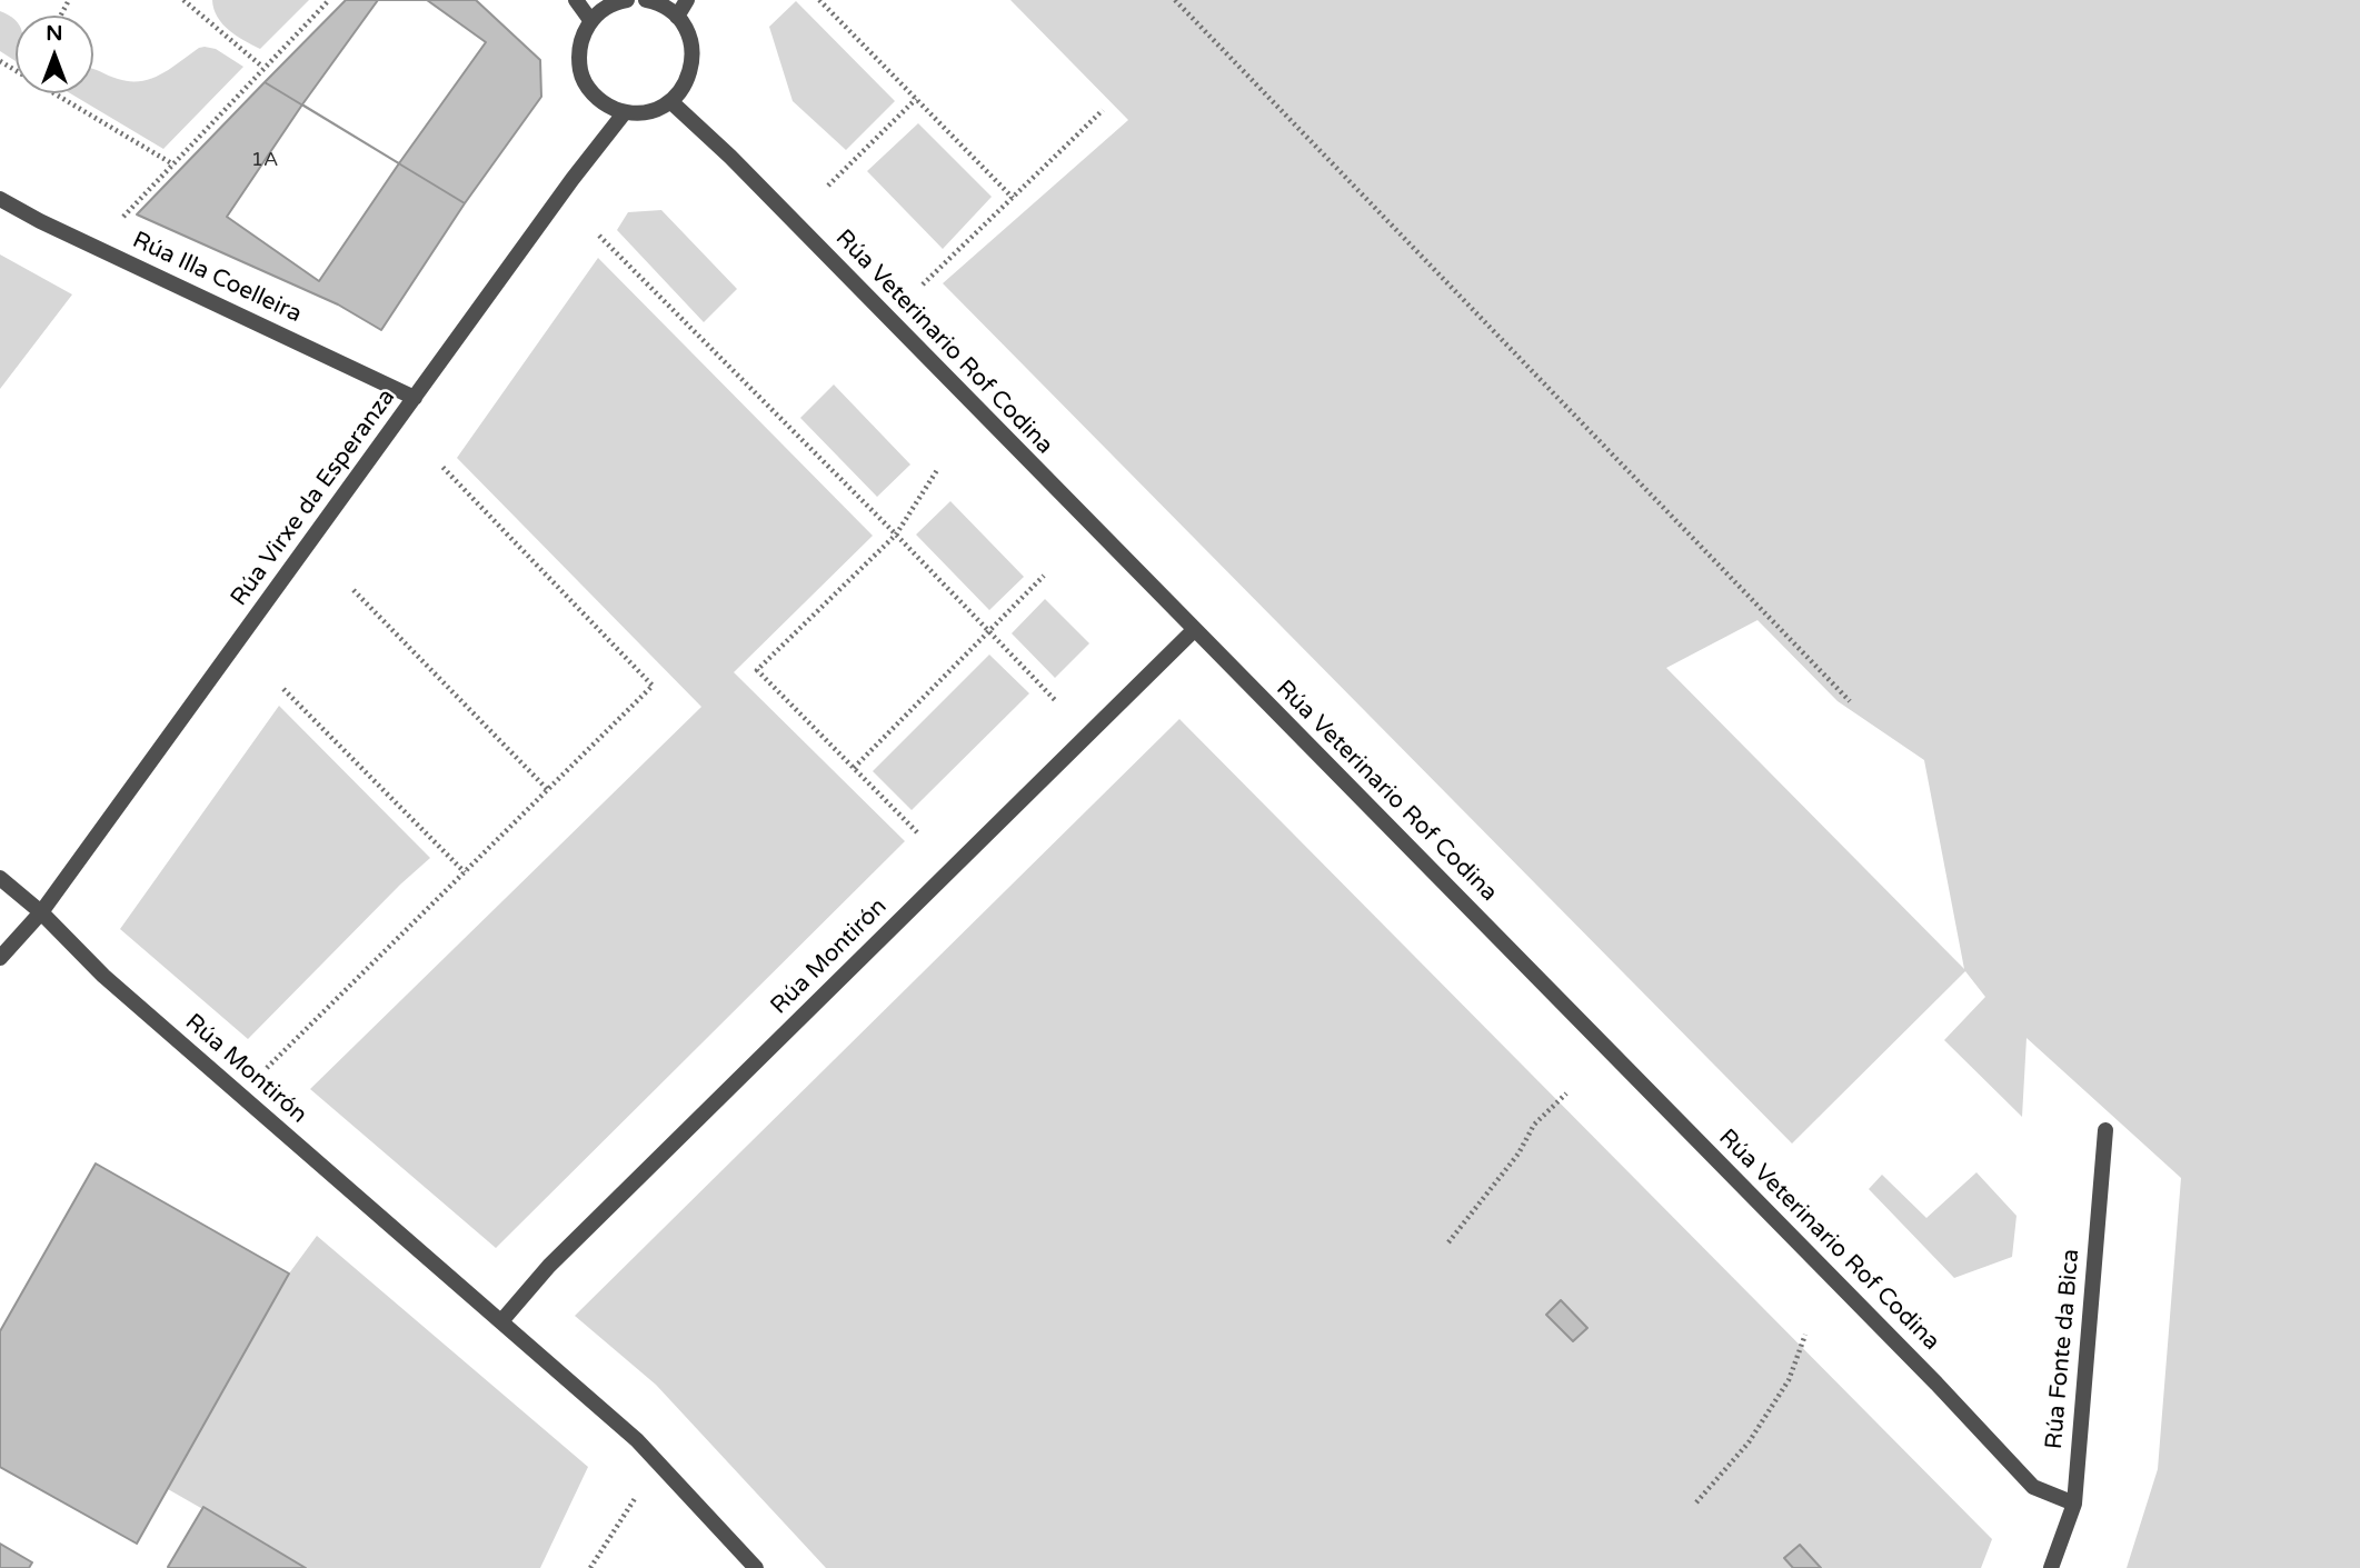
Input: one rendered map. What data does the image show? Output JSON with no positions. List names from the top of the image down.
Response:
{
  "streets": {
    "street": [
      "Rúa Illa Coelleira",
      "Rúa Veterinario Rof Codina",
      "Rúa Virxe da Esperanza",
      "Rúa Montirón",
      "Rúa Fonte da Bica"
    ]
  },
  "crossings": [
    ["Rúa Illa Coelleira", "Rúa Virxe da Esperanza"],
    ["Rúa Veterinario Rof Codina", "Rúa Montirón"],
    ["Rúa Veterinario Rof Codina", "Rúa Fonte da Bica"],
    ["Rúa Virxe da Esperanza", "Rúa Montirón"]
  ],
  "house_numbers": ["1A"],
  "north": "top"
}
